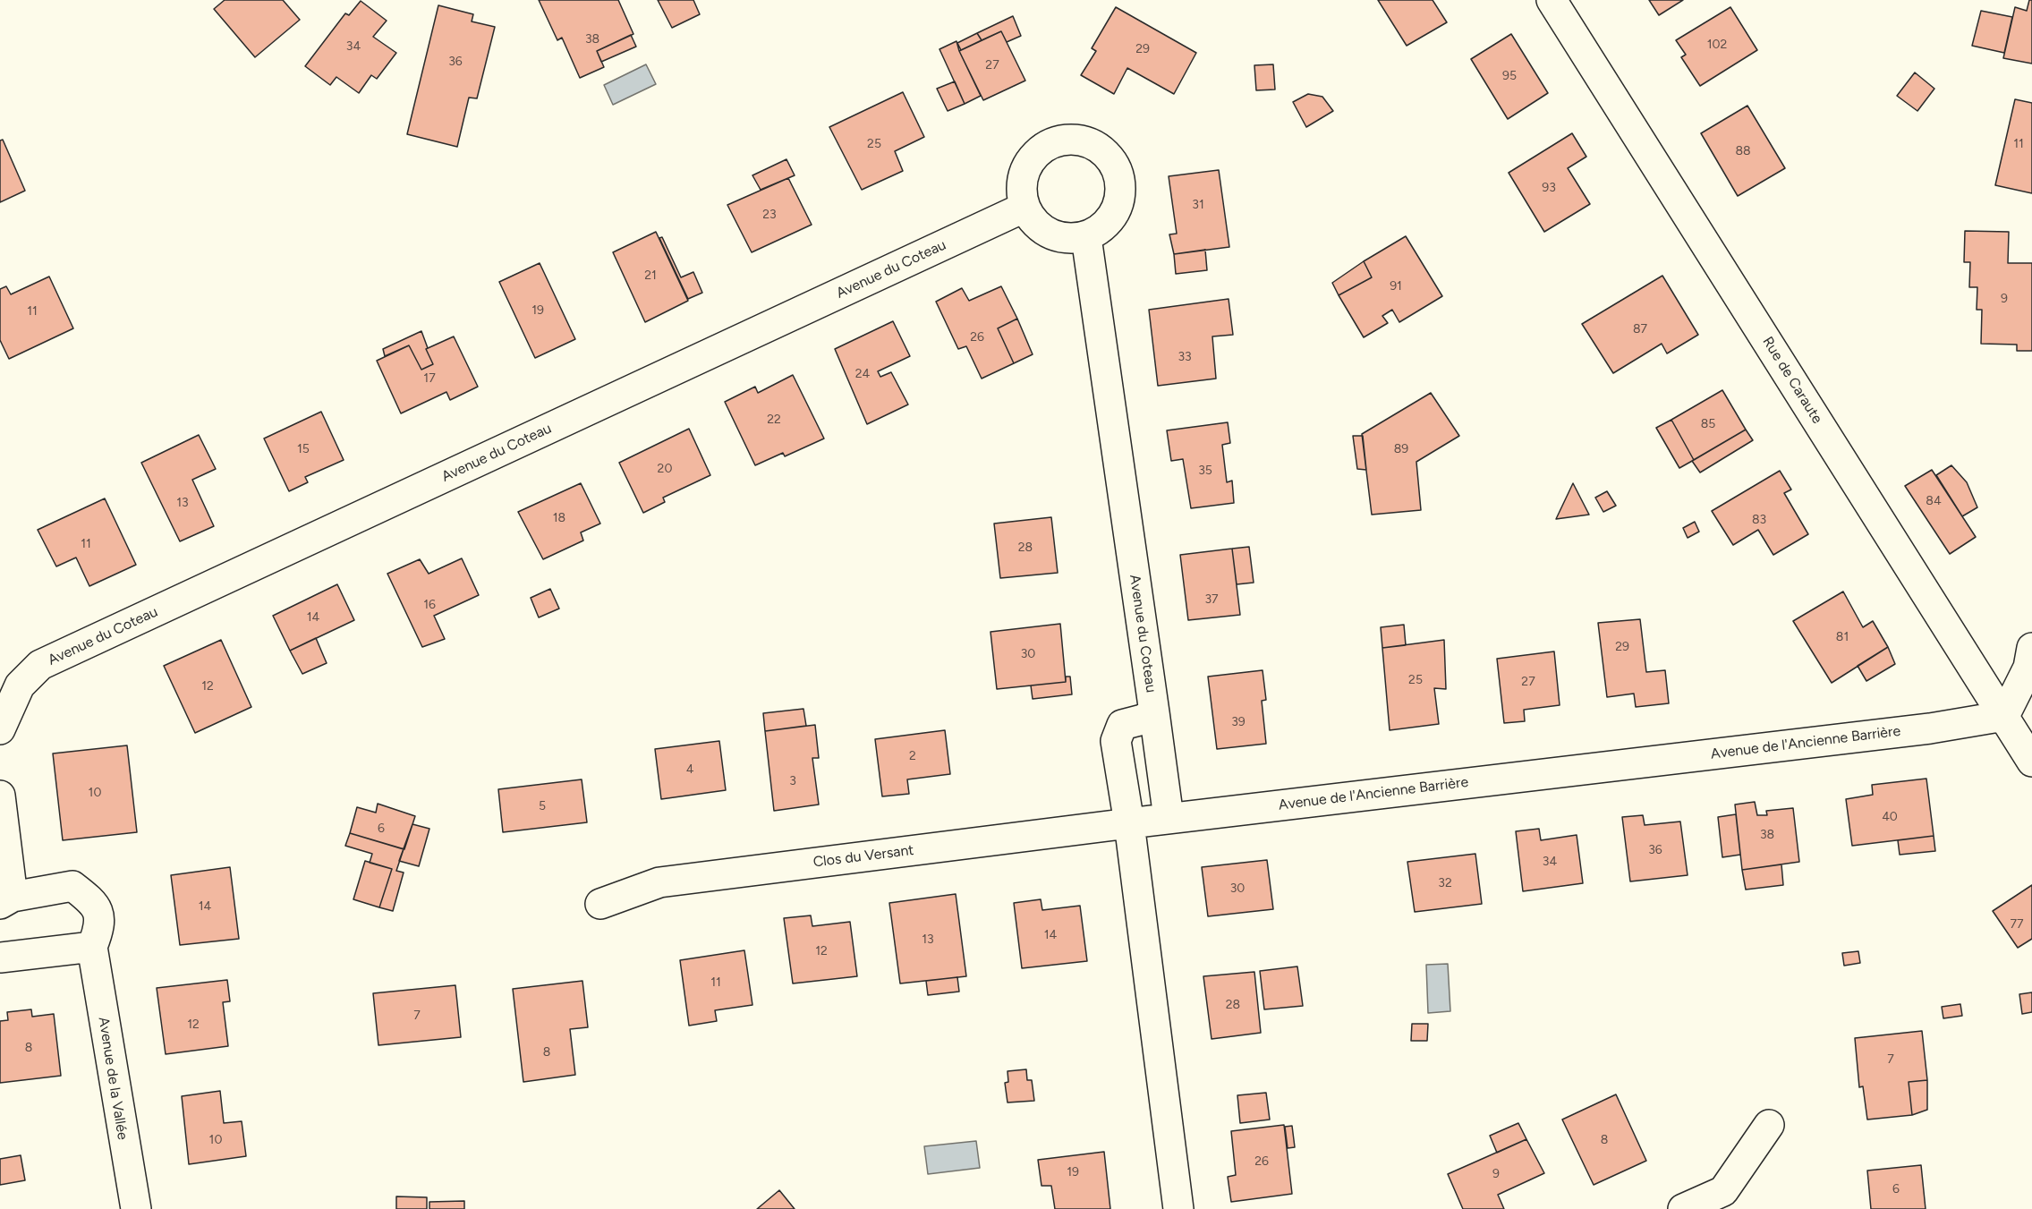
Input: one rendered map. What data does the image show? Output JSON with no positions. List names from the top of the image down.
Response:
{
  "streets": {
    "street": [
      "Avenue du Coteau",
      "Rue de Caraute",
      "Avenue de l'Ancienne Barrière",
      "Clos du Versant",
      "Avenue de la Vallée"
    ]
  },
  "crossings": [
    ["Avenue du Coteau", "Avenue de l'Ancienne Barrière"],
    ["Avenue du Coteau", "Clos du Versant"],
    ["Rue de Caraute", "Avenue de l'Ancienne Barrière"],
    ["Avenue de l'Ancienne Barrière", "Clos du Versant"]
  ],
  "house_numbers": [
    "38",
    "102",
    "34",
    "29",
    "36",
    "27",
    "95",
    "25",
    "11",
    "88",
    "93",
    "31",
    "23",
    "21",
    "91",
    "9",
    "19",
    "11",
    "87",
    "26",
    "33",
    "24",
    "17",
    "22",
    "85",
    "15",
    "89",
    "20",
    "35",
    "84",
    "13",
    "18",
    "83",
    "11",
    "28",
    "37",
    "16",
    "14",
    "81",
    "29",
    "30",
    "25",
    "27",
    "12",
    "39",
    "2",
    "4",
    "3",
    "10",
    "5",
    "40",
    "6",
    "38",
    "36",
    "34",
    "32",
    "30",
    "14",
    "77",
    "14",
    "13",
    "12",
    "11",
    "28",
    "7",
    "12",
    "8",
    "8",
    "7",
    "10",
    "8",
    "26",
    "19",
    "9",
    "6"
  ]
}
